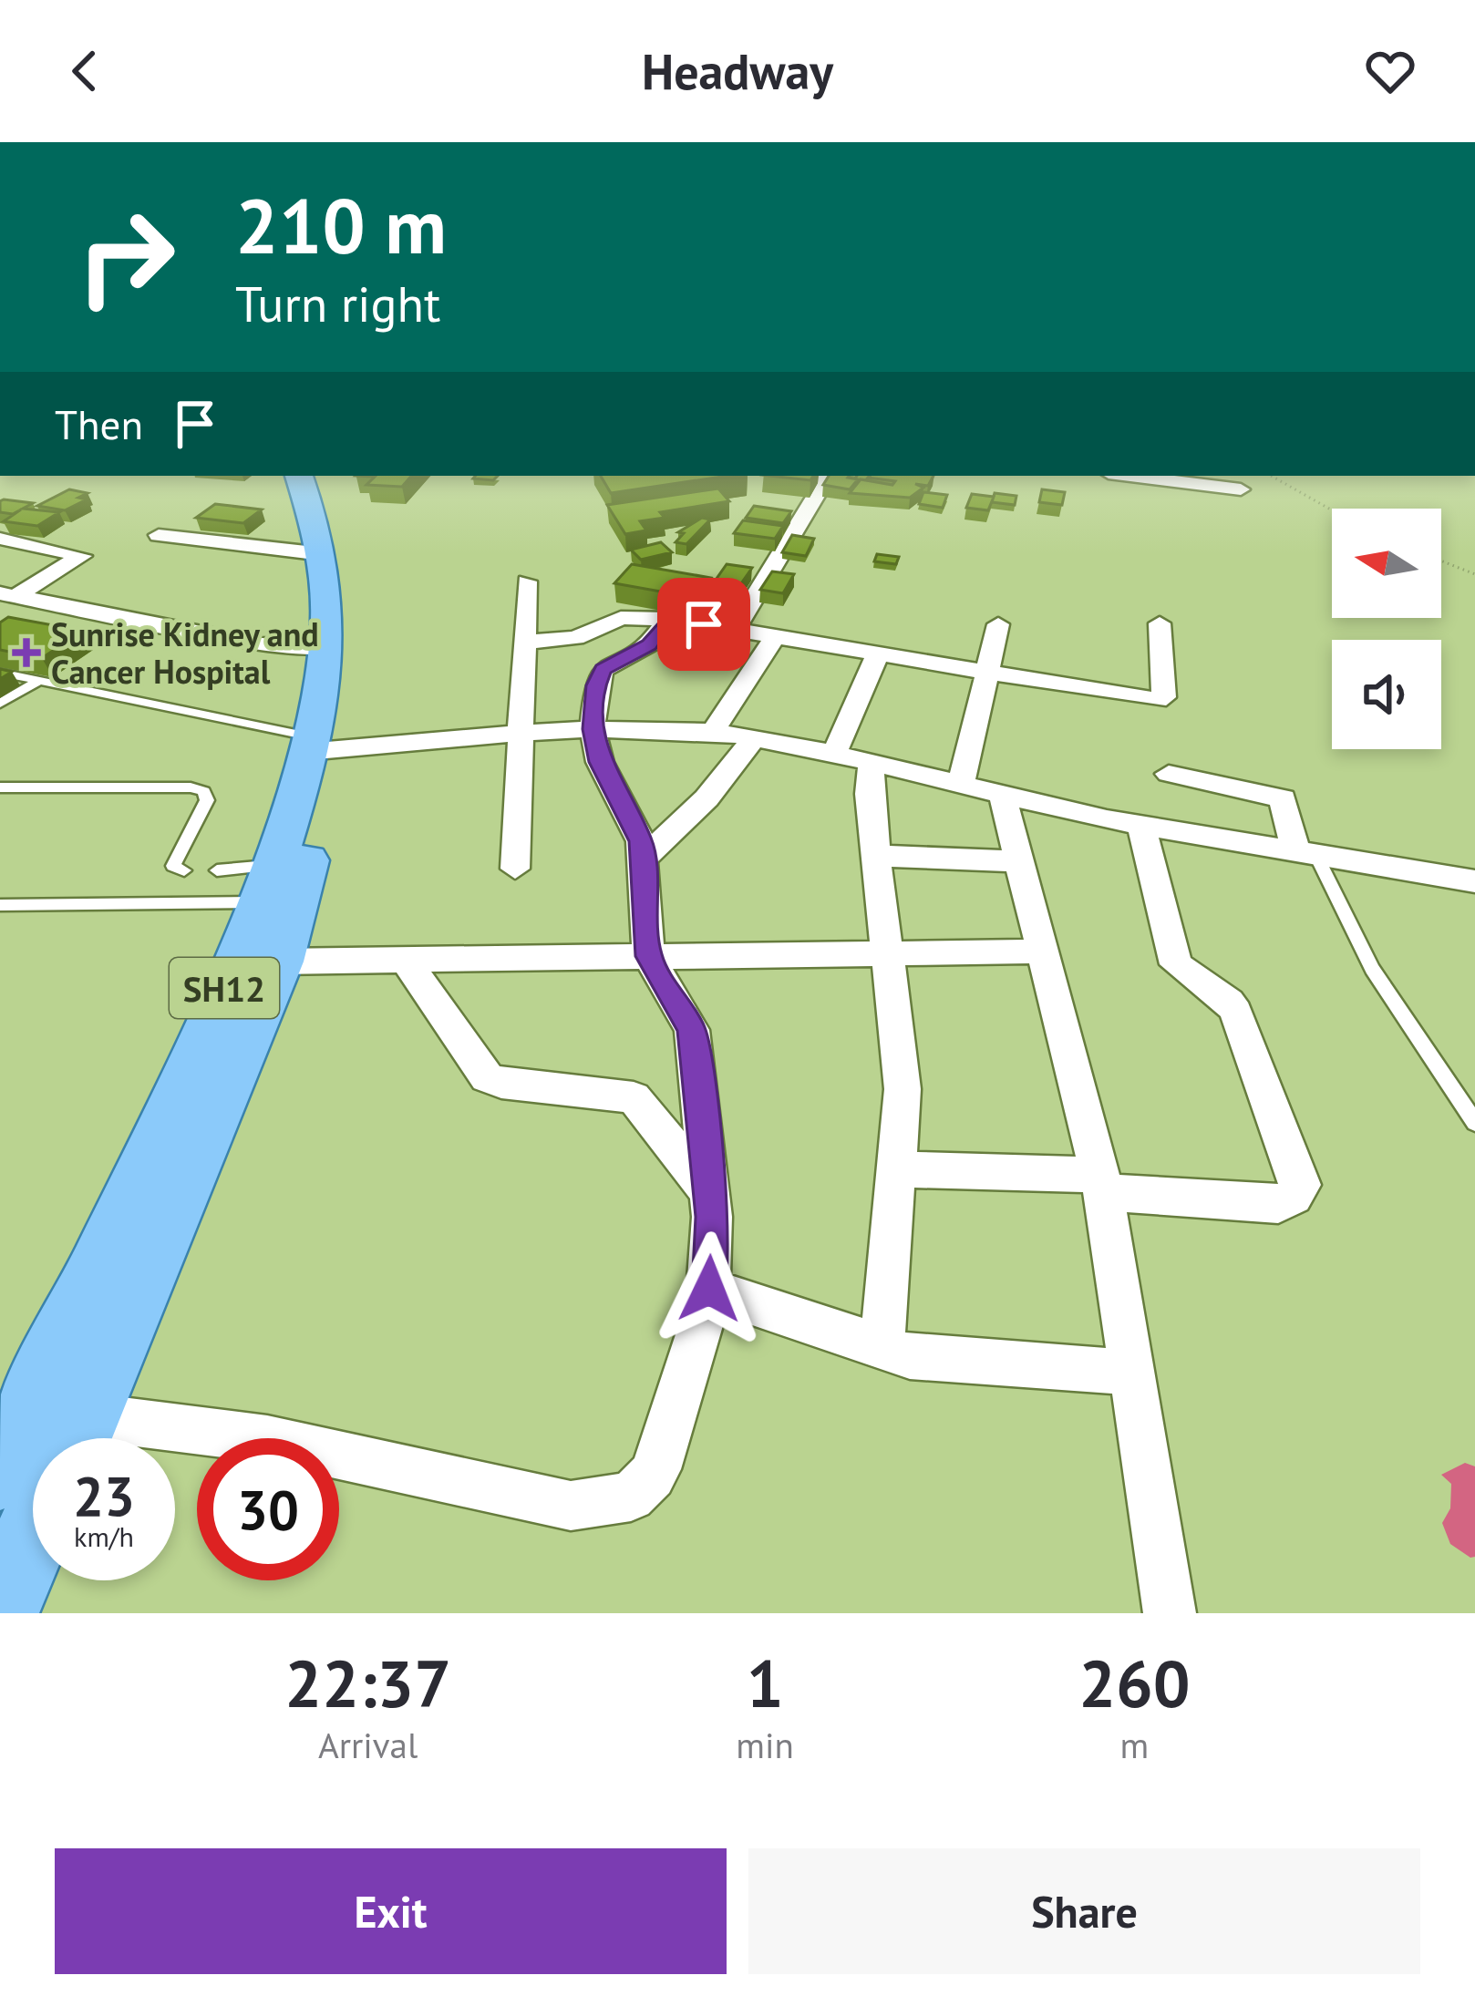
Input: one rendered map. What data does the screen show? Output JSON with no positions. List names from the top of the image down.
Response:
{
  "streets": {
    "main road": ["SH12"]
  },
  "places": {
    "health": ["Sunrise Kidney and Cancer Hospital"]
  },
  "north": "left",
  "page": {
    "header": "Headway",
    "turn": ["210 m", "Turn right"],
    "then": "Then",
    "speed": "23 km/h",
    "limit": "30",
    "eta": [
      "22:37",
      "Arrival",
      "1",
      "min",
      "260",
      "m"
    ],
    "buttons": ["Exit", "Share"]
  }
}
